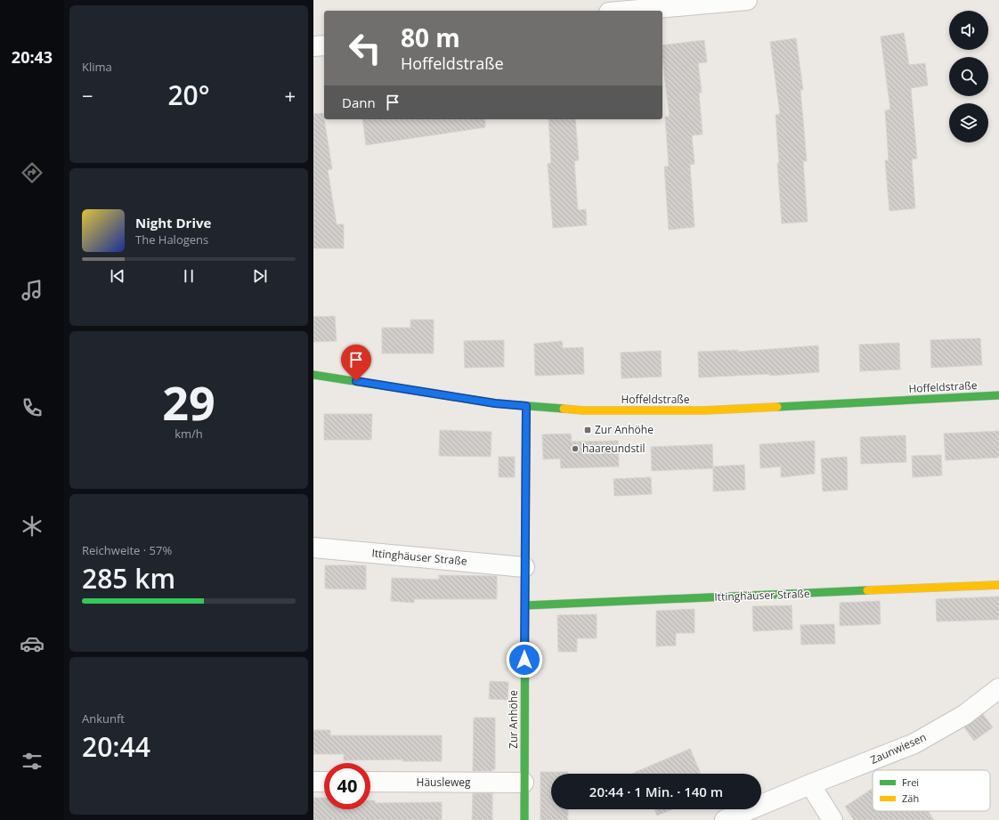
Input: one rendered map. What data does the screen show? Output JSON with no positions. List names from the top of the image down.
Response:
{
  "streets": {
    "street": [
      "Hoffeldstraße",
      "Ittinghäuser Straße",
      "Zur Anhöhe",
      "Zaunwiesen",
      "Häusleweg"
    ]
  },
  "crossings": [
    ["Hoffeldstraße", "Zur Anhöhe"],
    ["Ittinghäuser Straße", "Zur Anhöhe"],
    ["Zur Anhöhe", "Häusleweg"]
  ],
  "places": {
    "transit": ["Zur Anhöhe"],
    "other": ["haareundstil"]
  },
  "legend": ["Frei", "Zäh"],
  "page": {
    "tabs": "20:43",
    "tile": [
      "Klima",
      ["29", "km/h"],
      ["Reichweite · 57%", "285 km"],
      ["Ankunft", "20:44"]
    ],
    "turn": ["80 m", "Hoffeldstraße"],
    "heat": ["−", "20°", "+"],
    "then": "Dann",
    "song": ["Night Drive", "The Halogens"],
    "limit": "40",
    "trip": "20:44 · 1 Min. · 140 m"
  }
}
